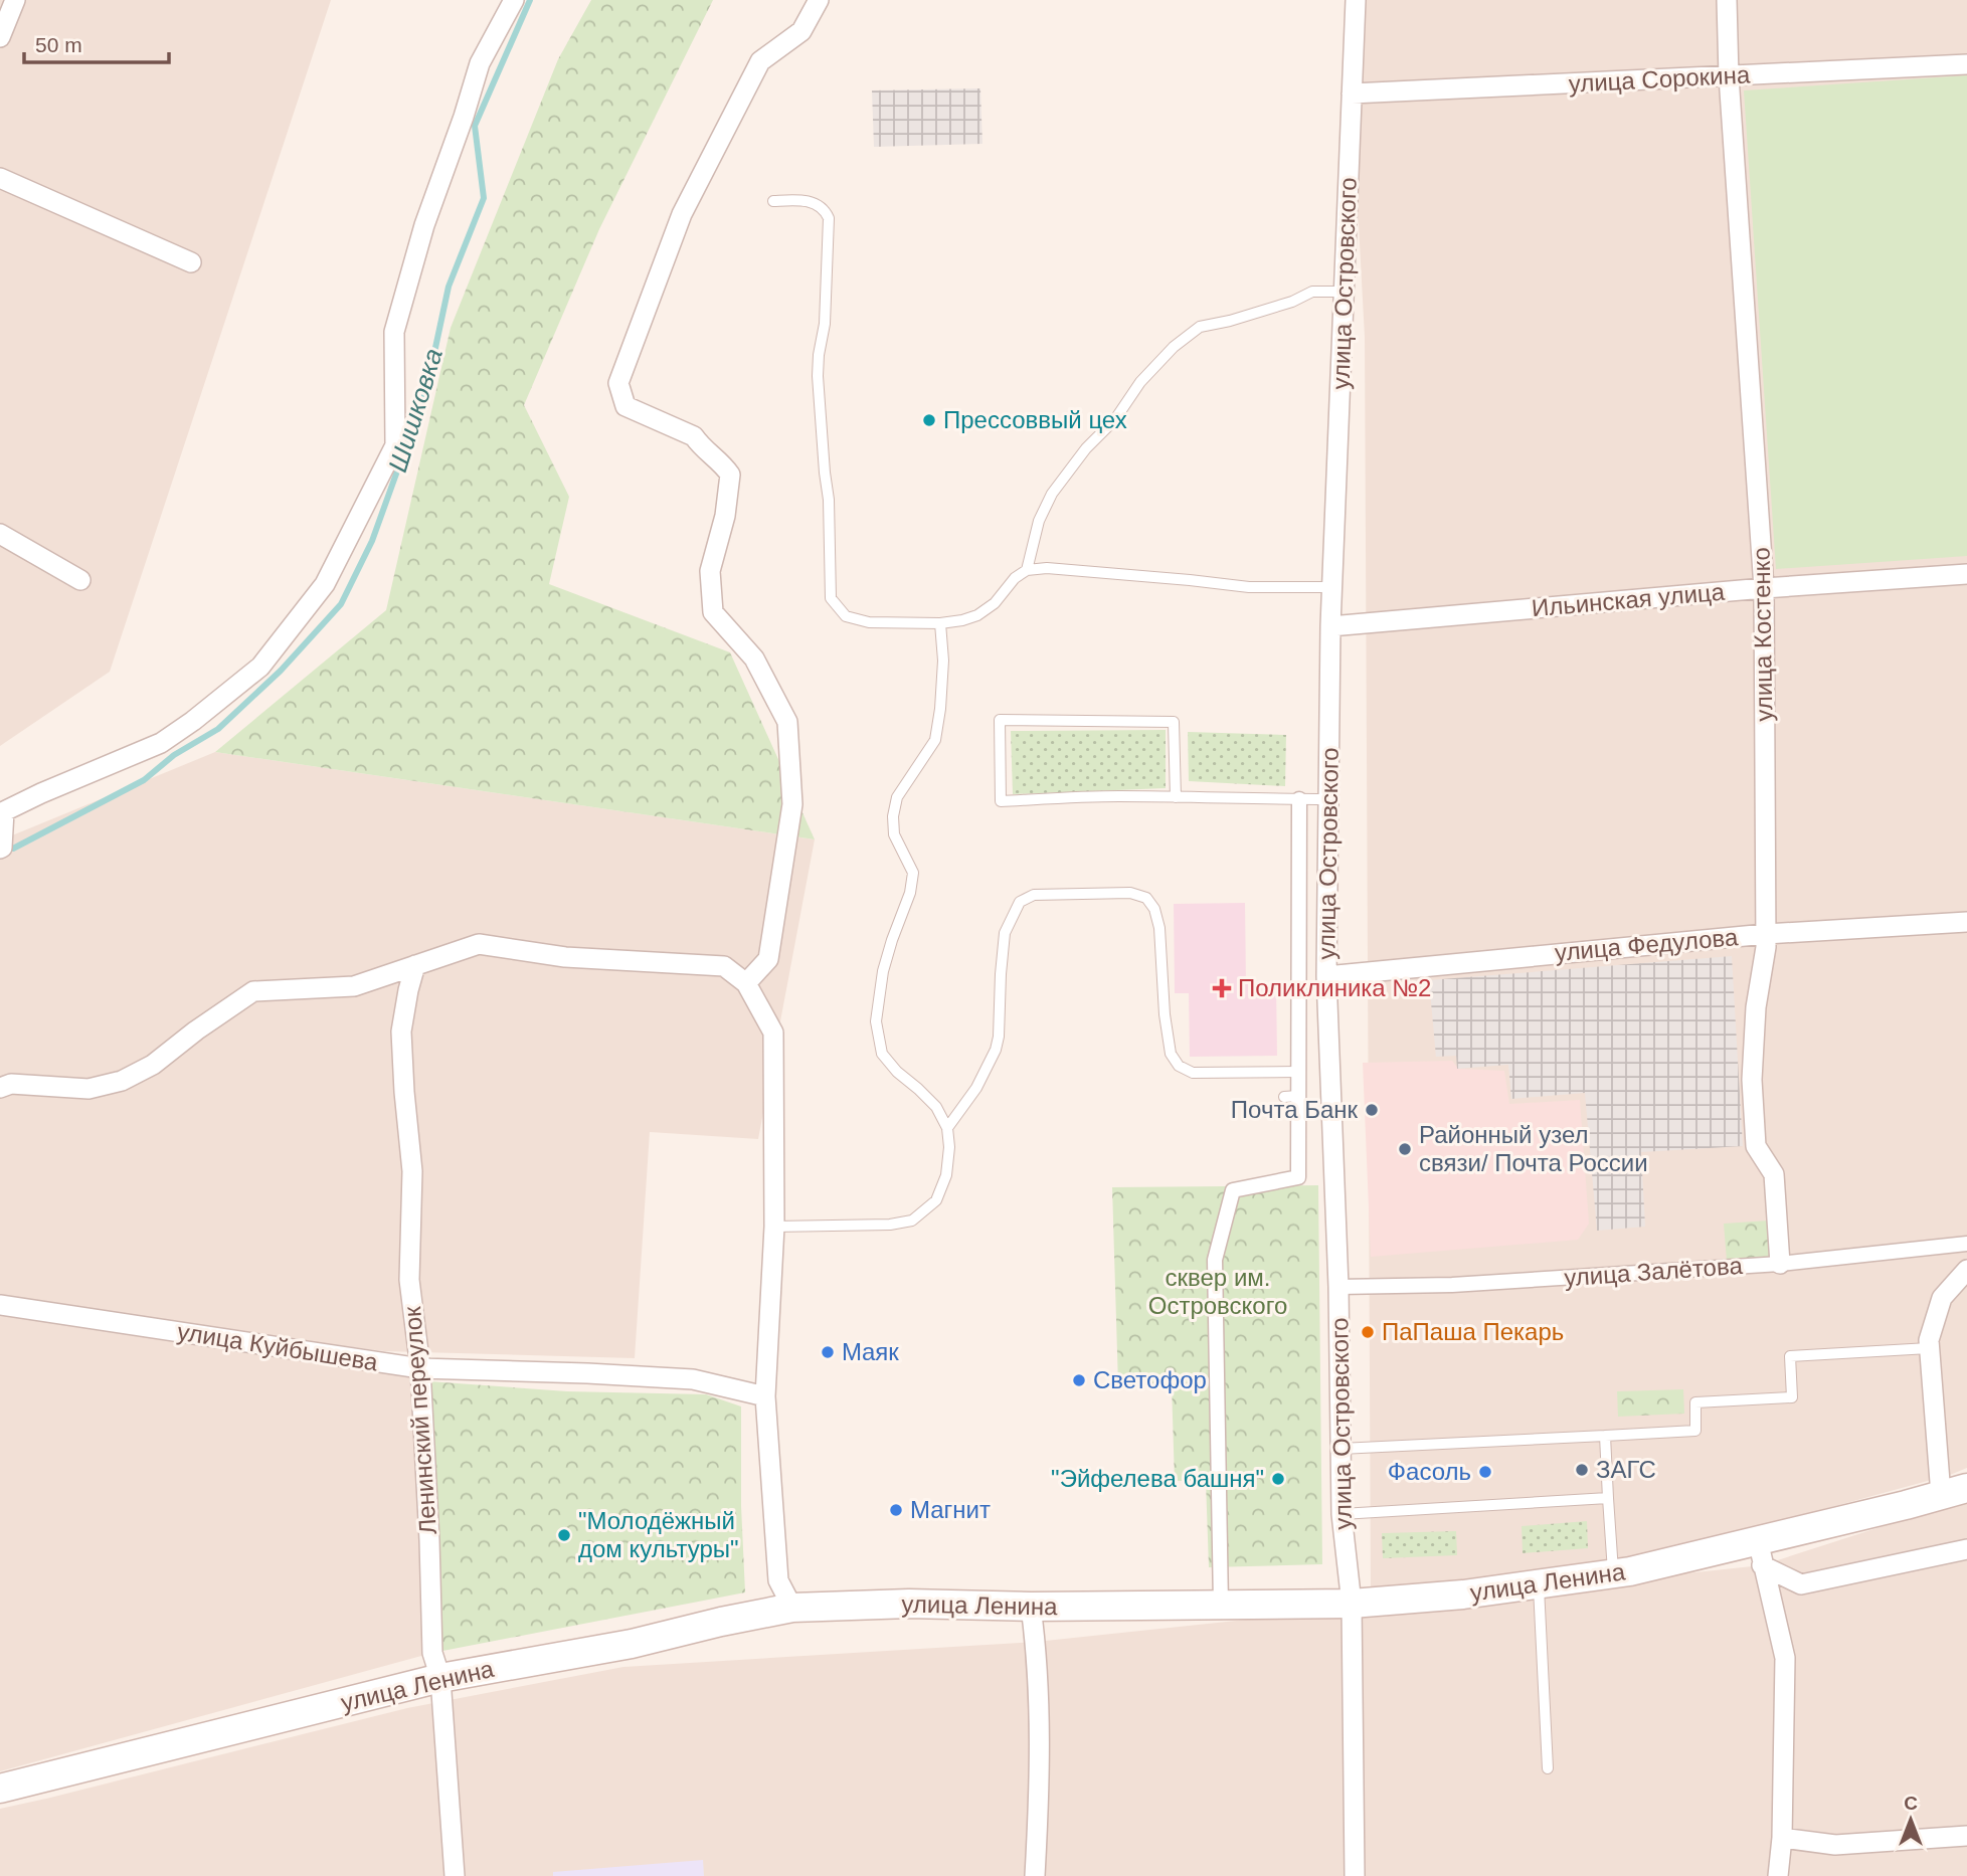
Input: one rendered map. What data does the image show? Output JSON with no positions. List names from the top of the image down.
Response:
{
  "streets": {
    "main road": ["улица Ленина"],
    "street": [
      "улица Сорокина",
      "улица Островского",
      "Ильинская улица",
      "улица Костенко",
      "улица Федулова",
      "улица Залётова",
      "улица Куйбышева",
      "Ленинский переулок"
    ]
  },
  "crossings": [
    ["улица Сорокина", "улица Островского"],
    ["улица Сорокина", "улица Костенко"],
    ["улица Островского", "Ильинская улица"],
    ["улица Островского", "улица Федулова"],
    ["улица Островского", "улица Залётова"],
    ["улица Островского", "улица Ленина"],
    ["Ильинская улица", "улица Костенко"],
    ["улица Костенко", "улица Федулова"],
    ["улица Костенко", "улица Залётова"],
    ["улица Куйбышева", "Ленинский переулок"],
    ["Ленинский переулок", "улица Ленина"]
  ],
  "water": ["Шишковка"],
  "parks": ["сквер им. Островского"],
  "places": {
    "other": [
      "Прессоввый цех",
      "Почта Банк",
      "Районный узел связи/ Почта России",
      "ПаПаша Пекарь",
      "Maяк",
      "Светофор",
      "ЗАГС",
      "Фасоль",
      "\"Эйфелева башня\"",
      "Магнит",
      "\"Молодёжный дом культуры\""
    ],
    "health": ["Поликлиника №2"]
  },
  "scale_bar": "50 m",
  "north": "top"
}
